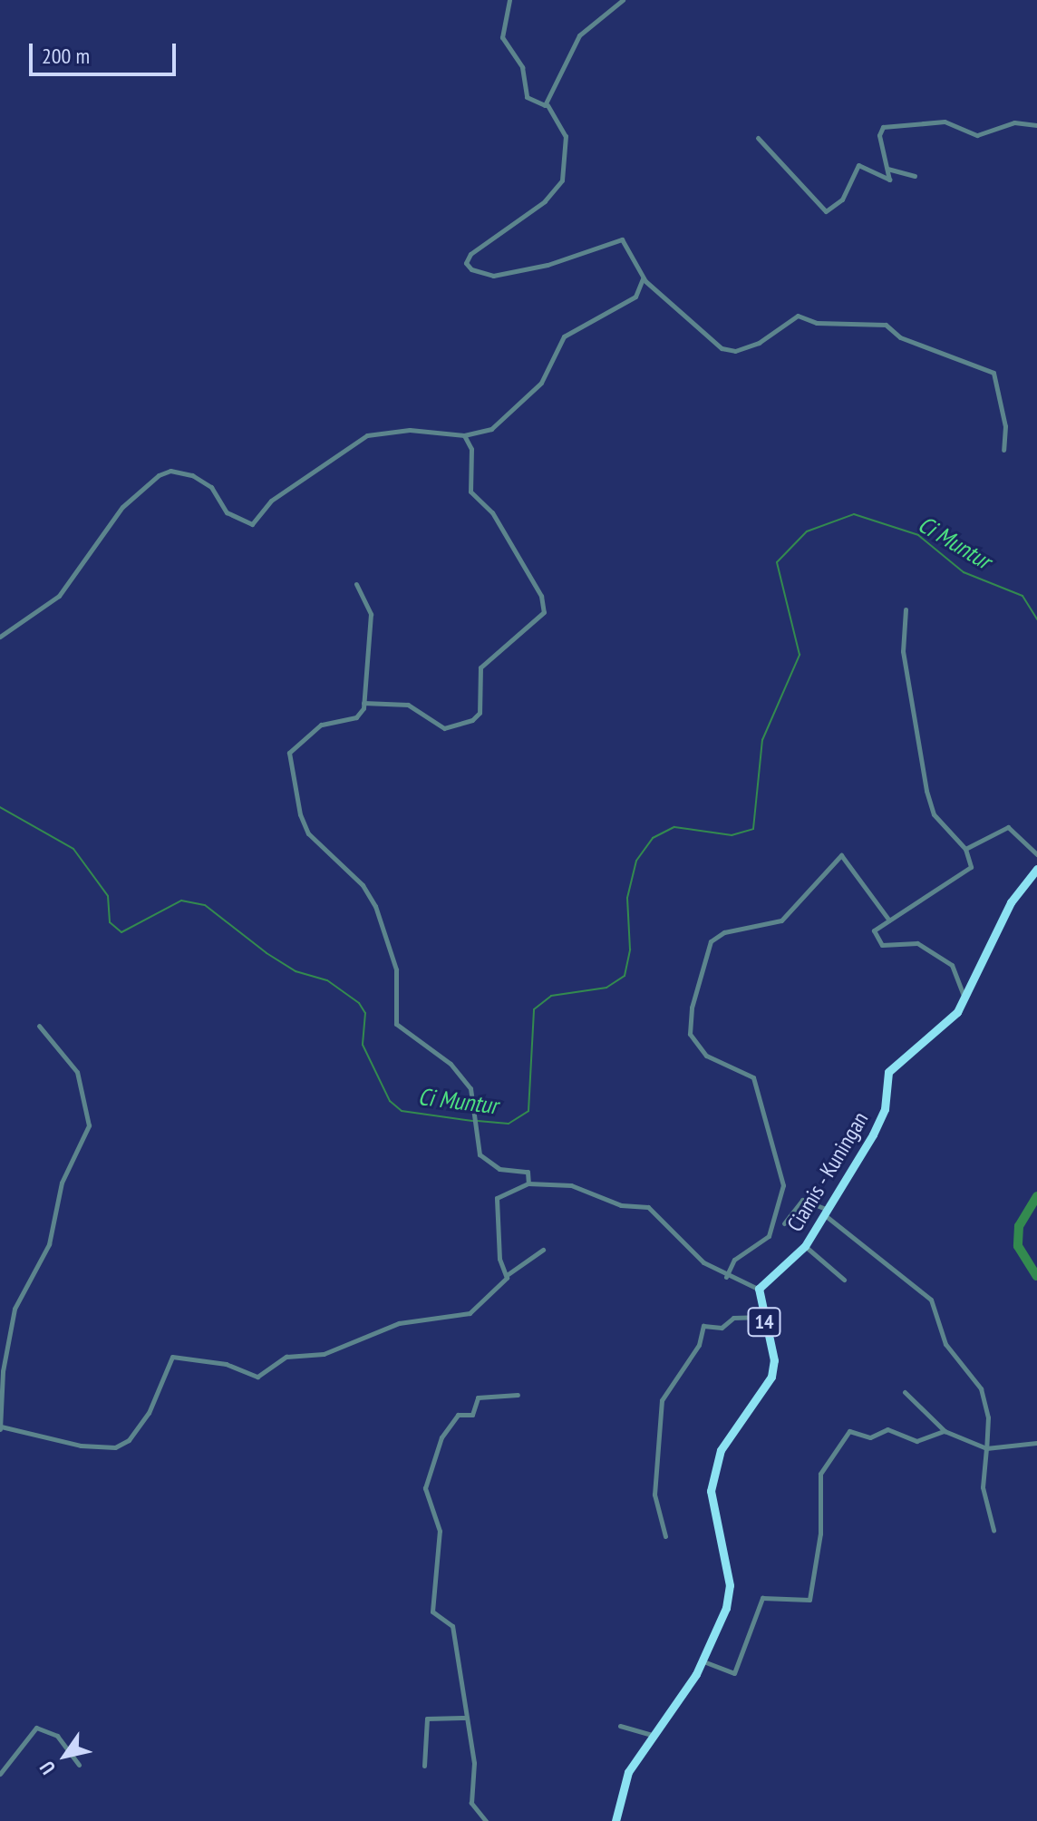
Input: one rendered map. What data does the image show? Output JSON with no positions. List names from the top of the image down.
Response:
{
  "streets": {
    "highway": ["Ciamis - Kuningan", "14"]
  },
  "crossings": [
    ["Ciamis - Kuningan", "14"]
  ],
  "water": ["Ci Muntur"],
  "scale_bar": "200 m",
  "north": "bottom left"
}
